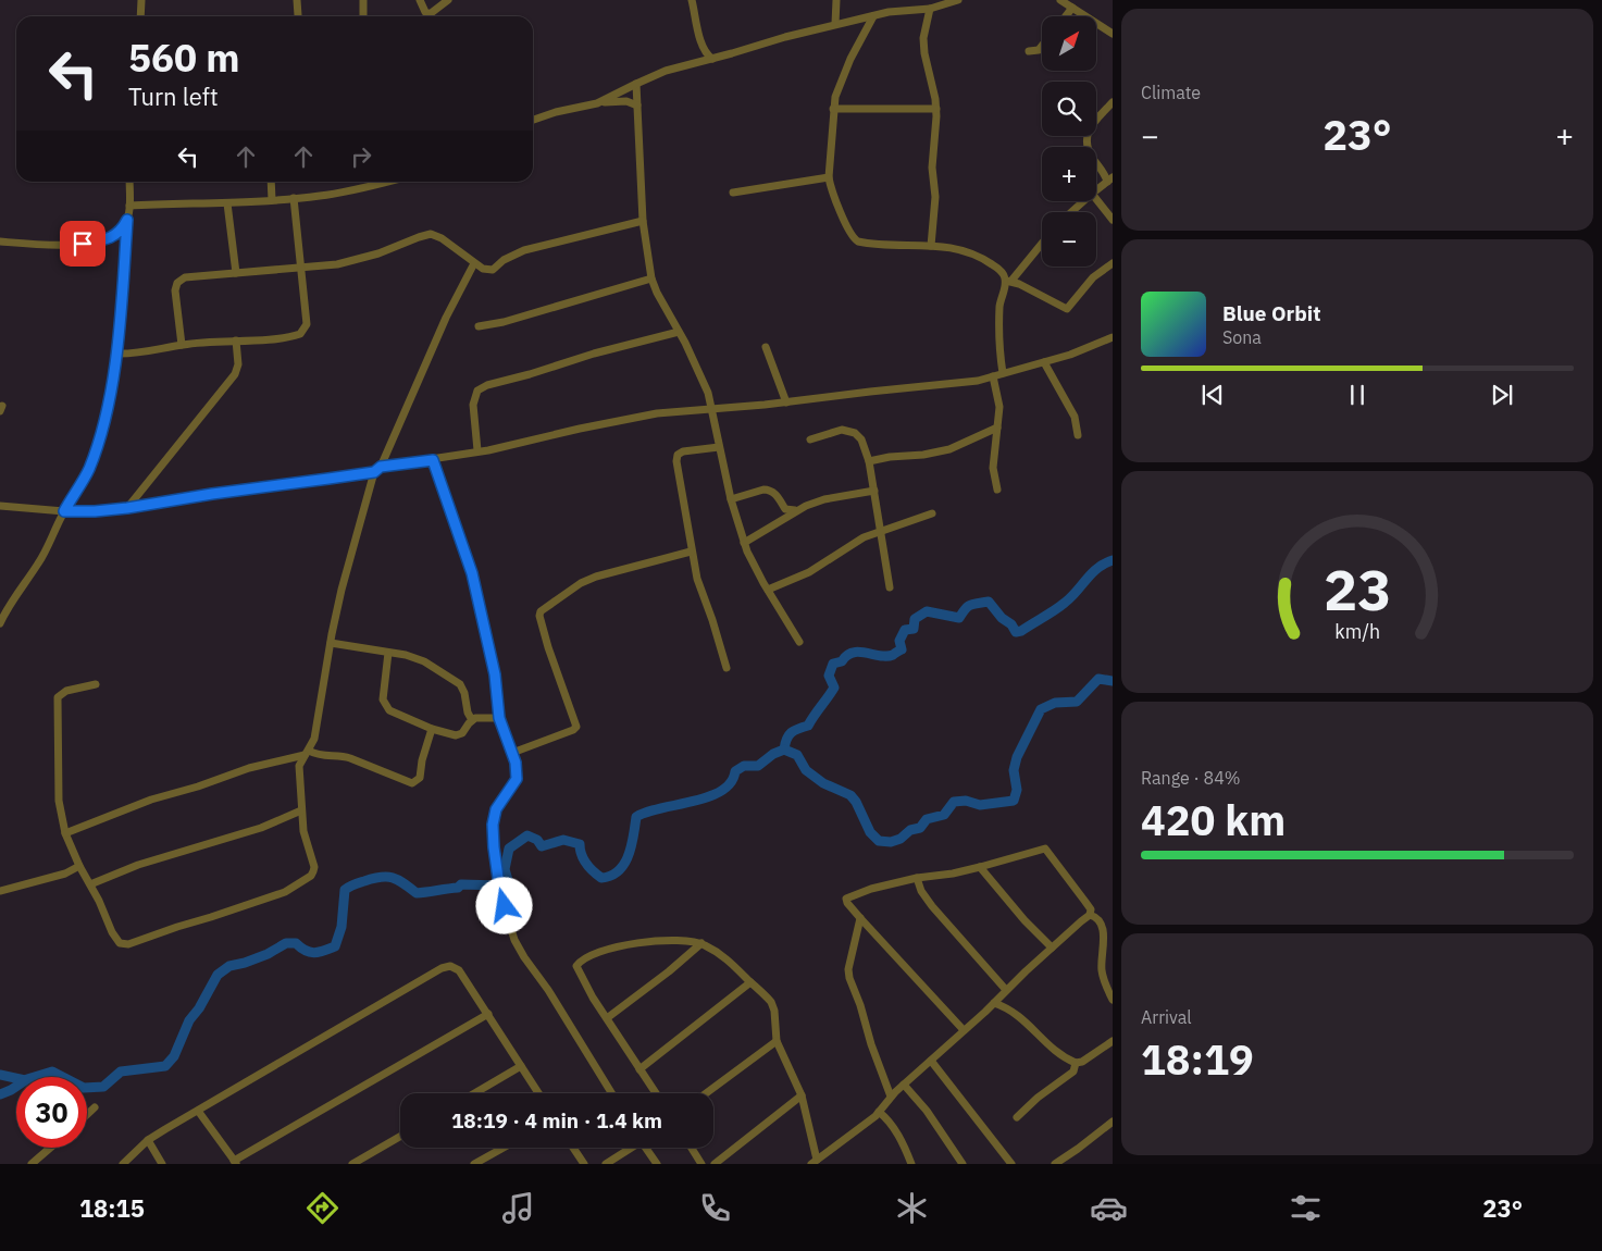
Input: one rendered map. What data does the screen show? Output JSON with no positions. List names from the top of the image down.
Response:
{
  "north": "top right",
  "page": {
    "tile": [
      "Climate",
      ["Range · 84%", "420 km"],
      ["Arrival", "18:19"]
    ],
    "map_buttons": ["+", "−"],
    "turn": ["560 m", "Turn left"],
    "heat": ["−", "23°", "+"],
    "song": ["Blue Orbit", "Sona"],
    "limit": "30",
    "trip": "18:19 · 4 min · 1.4 km",
    "tabs": ["18:15", "23°"],
    "gauge": ["23", "km/h"]
  }
}
